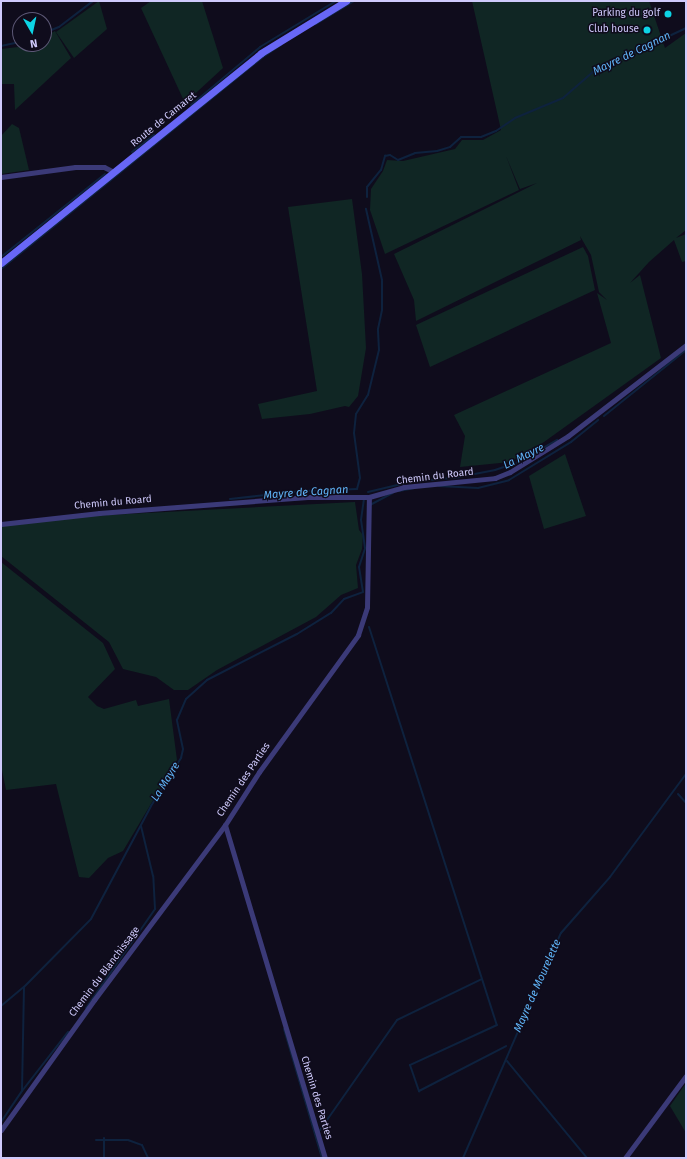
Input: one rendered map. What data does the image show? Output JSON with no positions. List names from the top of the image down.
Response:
{
  "streets": {
    "main road": ["Route de Camaret"],
    "street": ["Chemin du Roard", "Chemin des Parties", "Chemin du Blanchissage"]
  },
  "crossings": [
    ["Chemin du Roard", "Chemin des Parties"],
    ["Chemin des Parties", "Chemin du Blanchissage"]
  ],
  "water": ["Mayre de Cagnan", "La Mayre", "Mayre de Mourelette"],
  "places": ["Parking du golf", "Club house"],
  "north": "bottom"
}
